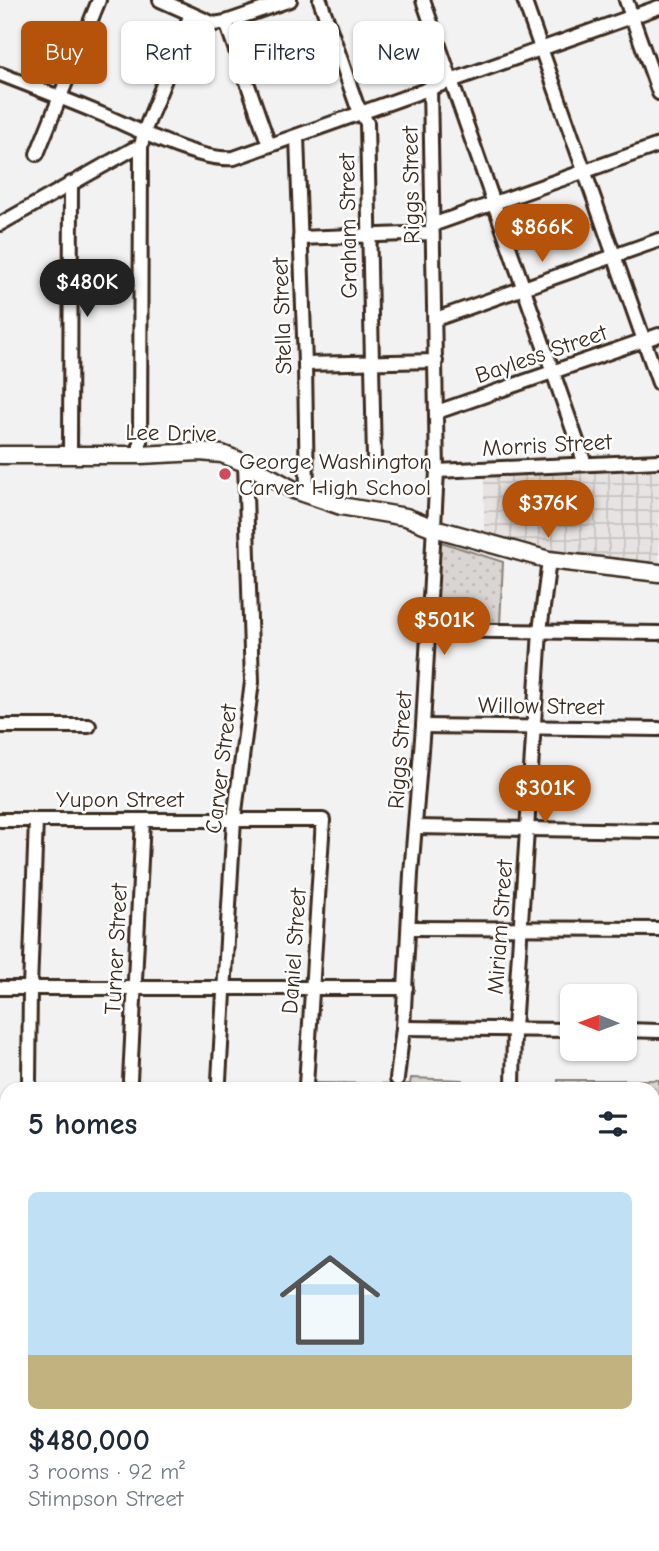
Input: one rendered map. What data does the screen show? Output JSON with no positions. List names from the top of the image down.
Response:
{
  "streets": {
    "main road": ["Lee Drive"],
    "street": [
      "Riggs Street",
      "Graham Street",
      "Stella Street",
      "Bayless Street",
      "Morris Street",
      "Willow Street",
      "Carver Street",
      "Yupon Street",
      "Miriam Street",
      "Turner Street",
      "Daniel Street"
    ]
  },
  "crossings": [
    ["Riggs Street", "Bayless Street"],
    ["Riggs Street", "Lee Drive"],
    ["Riggs Street", "Morris Street"],
    ["Riggs Street", "Willow Street"],
    ["Stella Street", "Lee Drive"],
    ["Lee Drive", "Carver Street"],
    ["Lee Drive", "Miriam Street"],
    ["Willow Street", "Miriam Street"],
    ["Carver Street", "Yupon Street"],
    ["Yupon Street", "Turner Street"],
    ["Yupon Street", "Daniel Street"]
  ],
  "places": ["George Washington Carver High School"],
  "north": "left",
  "page": {
    "chip": [
      "Buy",
      "Rent",
      "Filters",
      "New"
    ],
    "price": [
      "$866K",
      "$480K",
      "$376K",
      "$501K",
      "$301K"
    ],
    "heading": "5 homes",
    "list": [
      {
        "name": "$480,000",
        "note": "3 rooms · 92 m² · Stimpson Street"
      }
    ]
  }
}
